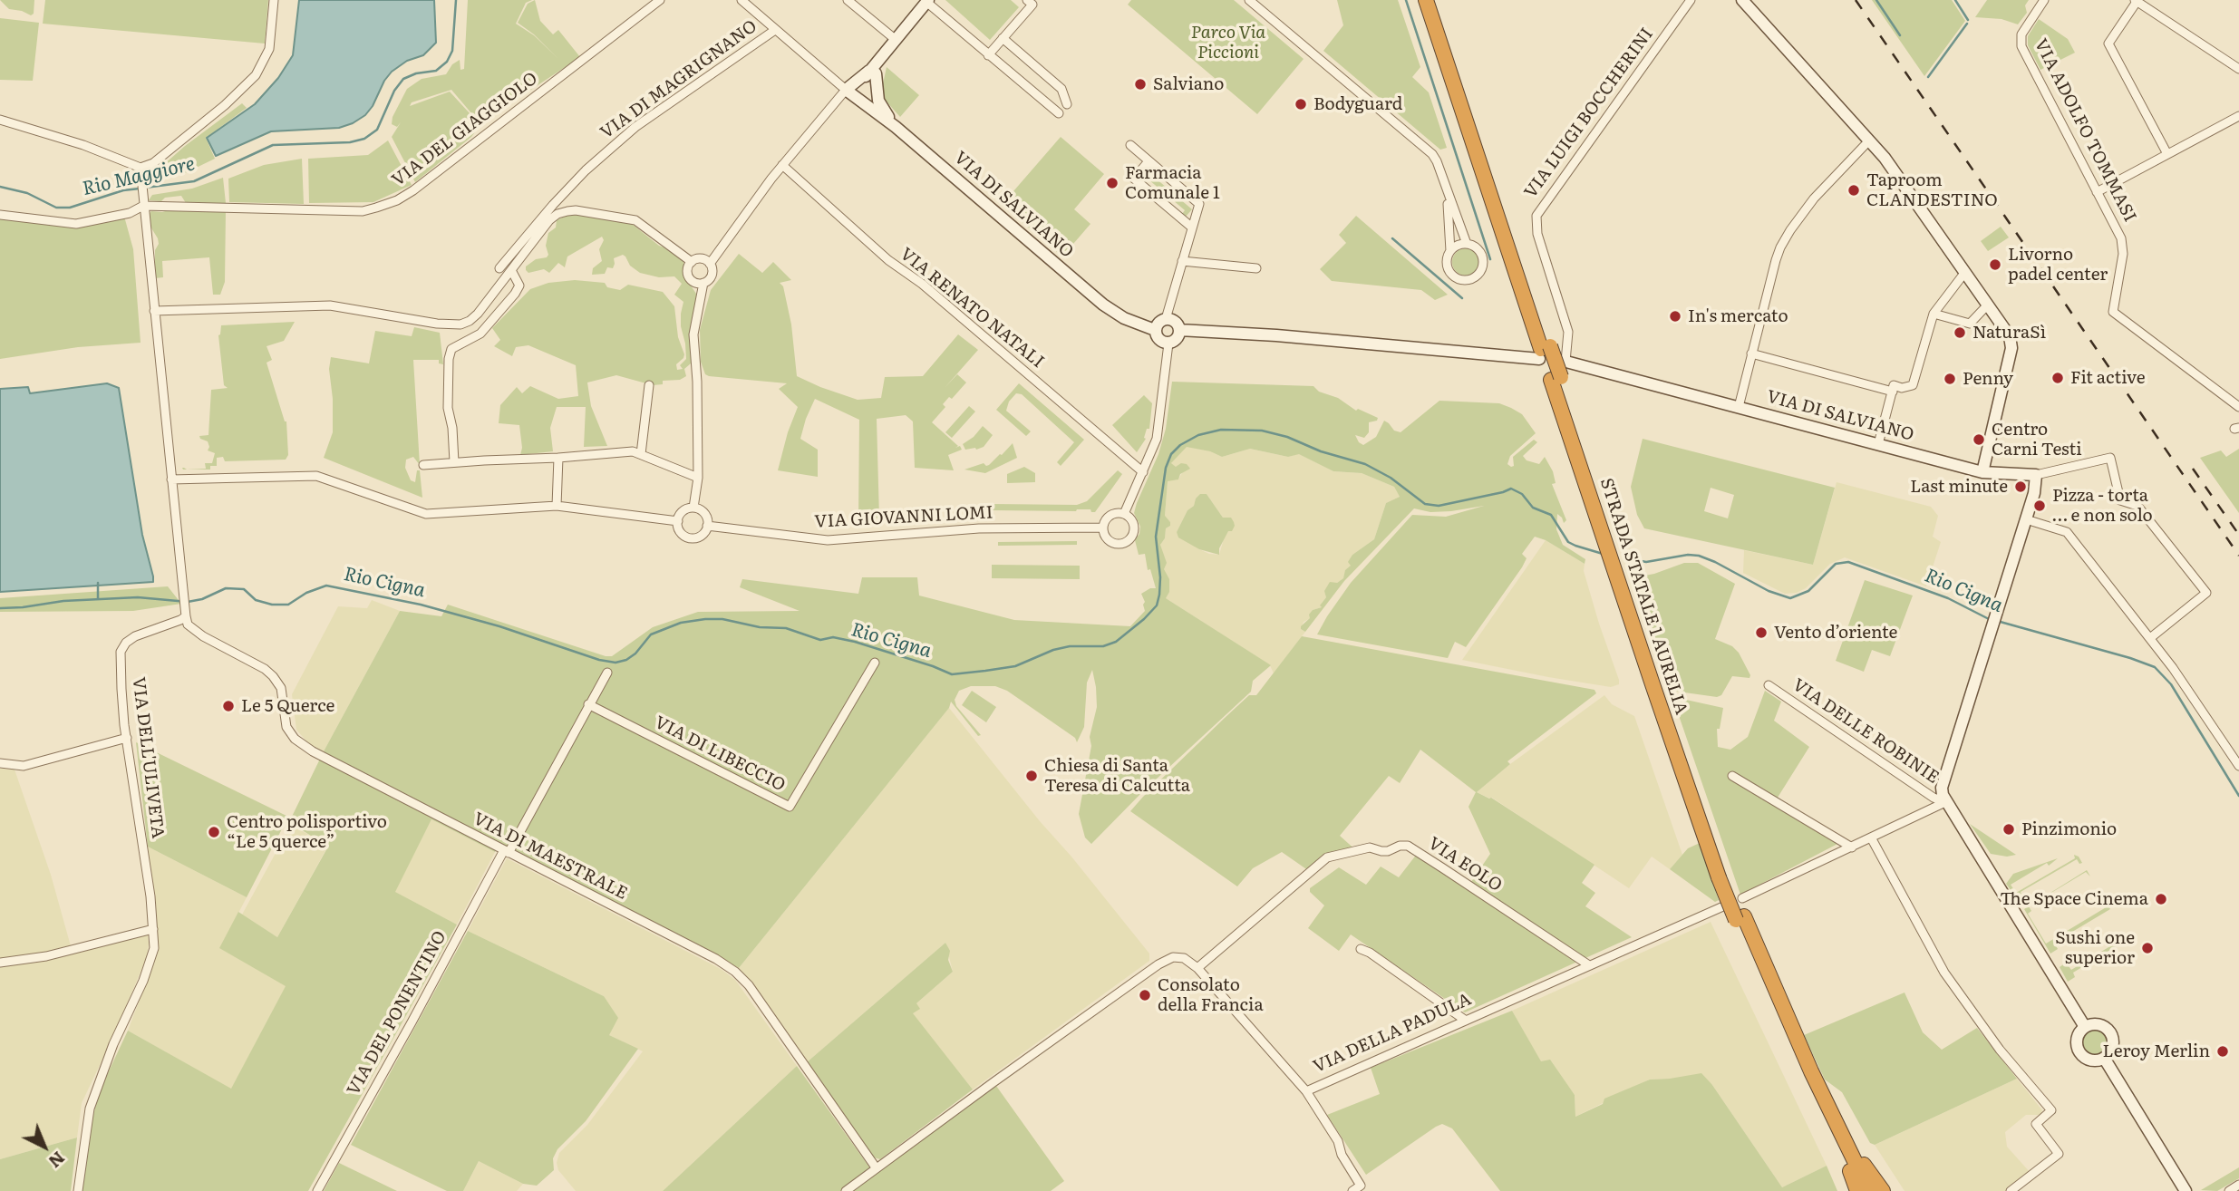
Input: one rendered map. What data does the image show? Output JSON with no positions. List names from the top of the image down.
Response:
{
  "streets": {
    "highway": ["STRADA STATALE 1 AURELIA"],
    "street": [
      "VIA DI MAGRIGNANO",
      "VIA LUIGI BOCCHERINI",
      "VIA DEL GIAGGIOLO",
      "VIA ADOLFO TOMMASI",
      "VIA DI SALVIANO",
      "VIA RENATO NATALI",
      "VIA GIOVANNI LOMI",
      "VIA DELLE ROBINIE",
      "VIA DI LIBECCIO",
      "VIA DELL'ULIVETA",
      "VIA DI MAESTRALE",
      "VIA EOLO",
      "VIA DEL PONENTINO",
      "VIA DELLA PADULA"
    ]
  },
  "crossings": [
    ["VIA DI MAGRIGNANO", "VIA DI SALVIANO"],
    ["VIA LUIGI BOCCHERINI", "VIA DI SALVIANO"],
    ["VIA DELL'ULIVETA", "VIA DI MAESTRALE"],
    ["VIA DI MAESTRALE", "VIA DEL PONENTINO"],
    ["VIA EOLO", "VIA DELLA PADULA"]
  ],
  "water": ["Rio Maggiore", "Rio Cigna"],
  "parks": ["Parco Via Piccioni"],
  "places": [
    "Salviano",
    "Bodyguard",
    "Farmacia Comunale 1",
    "Taproom CLANDESTINO",
    "Livorno padel center",
    "In's mercato",
    "NaturaSì",
    "Fit active",
    "Penny",
    "Centro Carni Testi",
    "Last minute",
    "Pizza - torta … e non solo",
    "Vento d’oriente",
    "Le 5 Querce",
    "Chiesa di Santa Teresa di Calcutta",
    "Pinzimonio",
    "Centro polisportivo “Le 5 querce”",
    "The Space Cinema",
    "Sushi one superior",
    "Consolato della Francia",
    "Leroy Merlin"
  ],
  "north": "bottom right"
}
